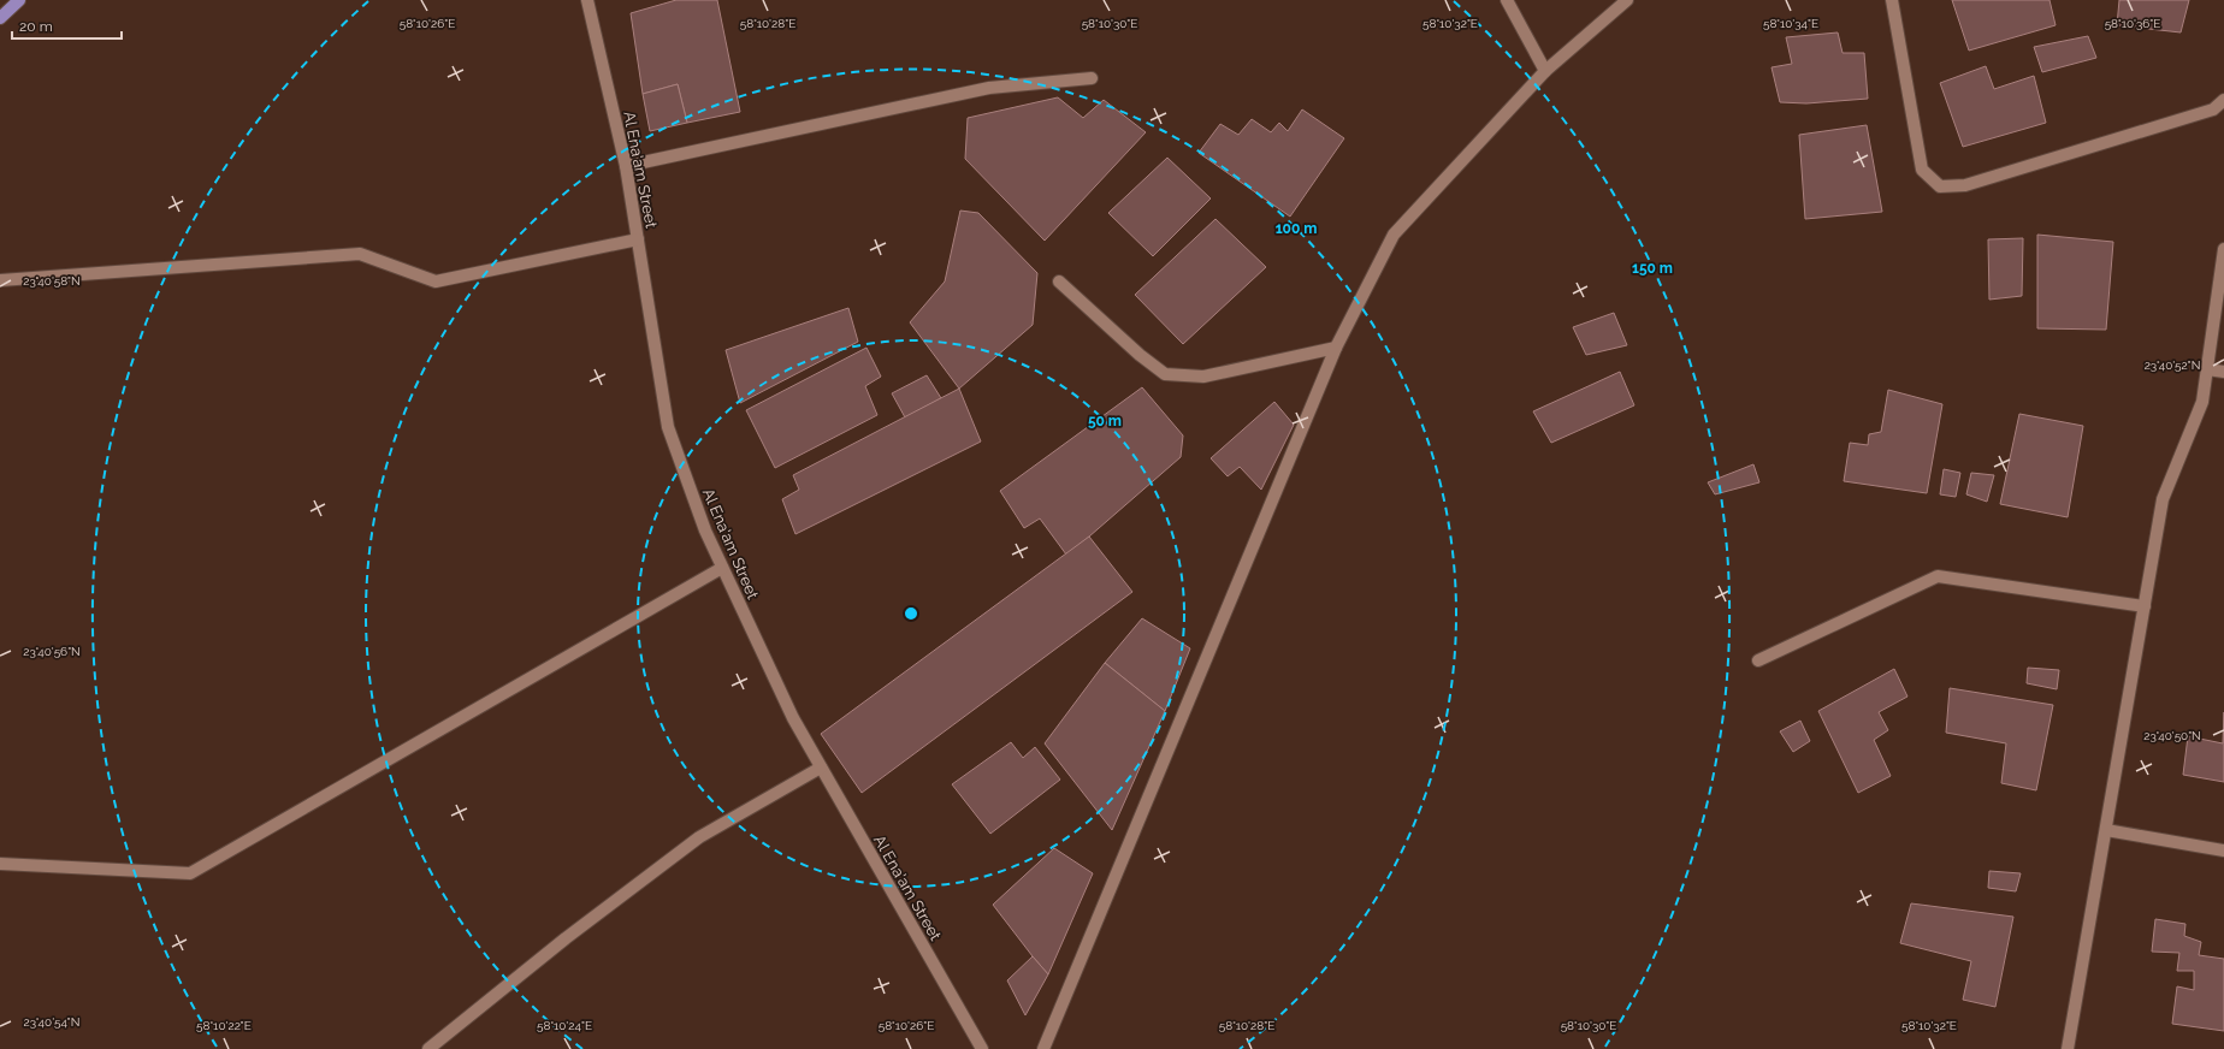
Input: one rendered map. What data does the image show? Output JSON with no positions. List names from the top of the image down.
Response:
{
  "streets": {
    "street": ["Al Ena'am Street"]
  },
  "scale_bar": "20 m",
  "coordinates": [
    "58°10'26\"E",
    "58°10'28\"E",
    "58°10'30\"E",
    "58°10'32\"E",
    "58°10'34\"E",
    "58°10'36\"E",
    "23°40'58\"N",
    "23°40'52\"N",
    "23°40'56\"N",
    "23°40'50\"N",
    "23°40'54\"N",
    "58°10'22\"E",
    "58°10'24\"E"
  ],
  "rings": ["100 m", "150 m", "50 m"]
}
